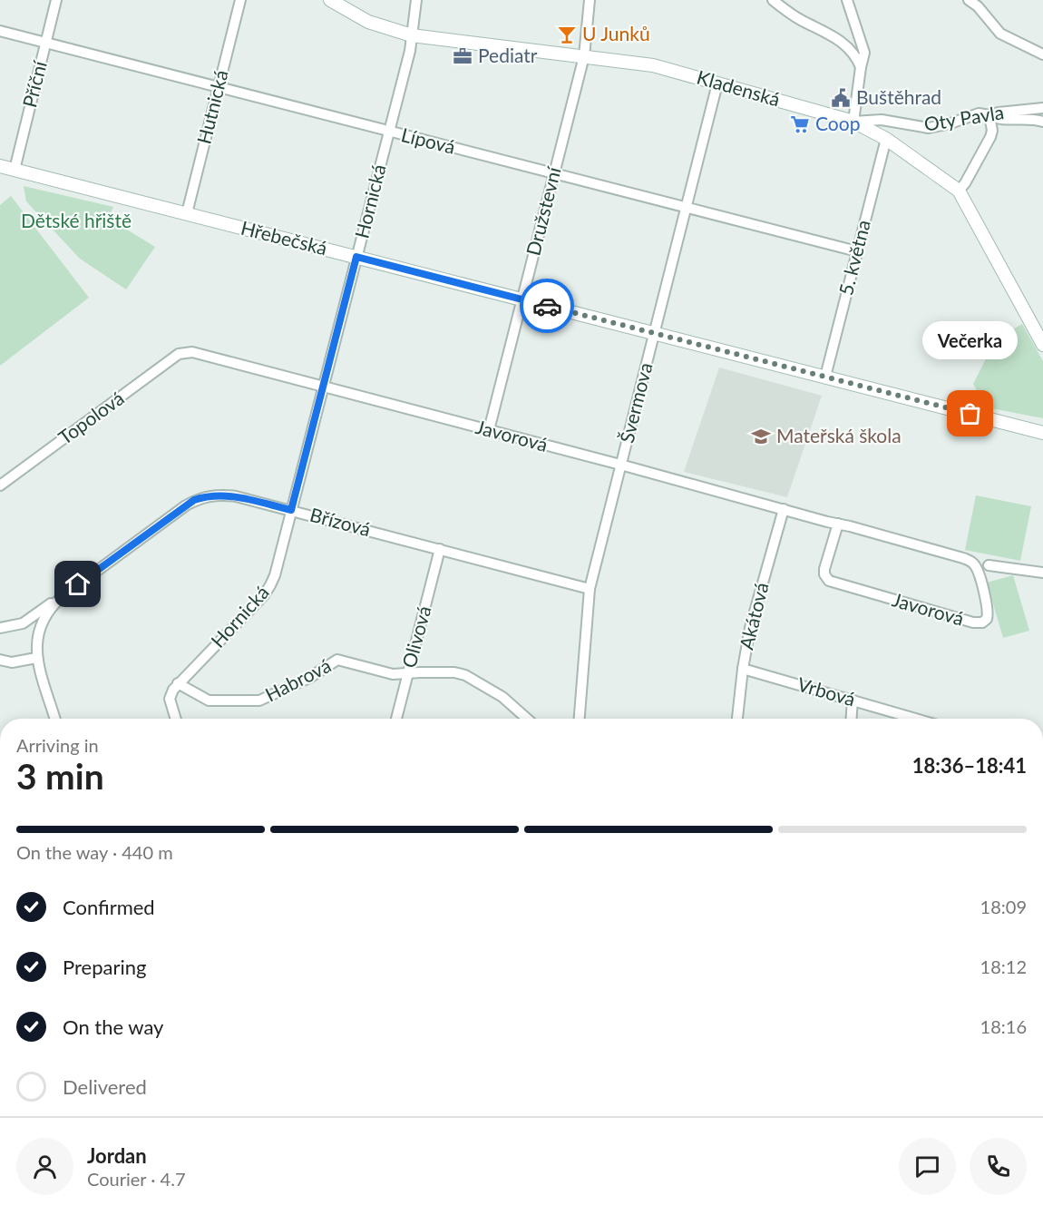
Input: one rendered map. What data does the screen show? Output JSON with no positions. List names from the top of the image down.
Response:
{
  "streets": {
    "street": [
      "Příční",
      "Kladenská",
      "Hutnická",
      "Oty Pavla",
      "Lípová",
      "Hornická",
      "Družstevní",
      "Hřebečská",
      "5. května",
      "Švermova",
      "Topolová",
      "Javorová",
      "Břízová",
      "Akátová",
      "Olivová",
      "Habrová",
      "Vrbová"
    ]
  },
  "crossings": [
    ["Příční", "Lípová"],
    ["Příční", "Hřebečská"],
    ["Kladenská", "Oty Pavla"],
    ["Kladenská", "Hornická"],
    ["Kladenská", "Družstevní"],
    ["Kladenská", "5. května"],
    ["Kladenská", "Švermova"],
    ["Hutnická", "Lípová"],
    ["Hutnická", "Hřebečská"],
    ["Lípová", "Hornická"],
    ["Lípová", "Družstevní"],
    ["Lípová", "5. května"],
    ["Lípová", "Švermova"],
    ["Hornická", "Hřebečská"],
    ["Hornická", "Javorová"],
    ["Hornická", "Břízová"],
    ["Hornická", "Habrová"],
    ["Družstevní", "Hřebečská"],
    ["Družstevní", "Javorová"],
    ["Hřebečská", "5. května"],
    ["Hřebečská", "Švermova"],
    ["Švermova", "Javorová"],
    ["Švermova", "Břízová"],
    ["Topolová", "Javorová"],
    ["Javorová", "Akátová"],
    ["Břízová", "Olivová"],
    ["Akátová", "Vrbová"],
    ["Olivová", "Habrová"]
  ],
  "parks": ["Dětské hřiště"],
  "places": {
    "bar": ["U Junků"],
    "office": ["Pediatr"],
    "public building": ["Buštěhrad"],
    "supermarket": ["Coop"],
    "other": ["Večerka"],
    "school or university": ["Mateřská škola"]
  },
  "page": {
    "bubble": "Večerka",
    "heading": ["3 min", "Arriving in", "18:36–18:41"],
    "panel": ["Jordan", "Courier · 4.7"],
    "bar": "On the way · 440 m",
    "list": [
      ["Confirmed", "18:09"],
      ["Preparing", "18:12"],
      ["On the way", "18:16"],
      "Delivered"
    ]
  }
}
